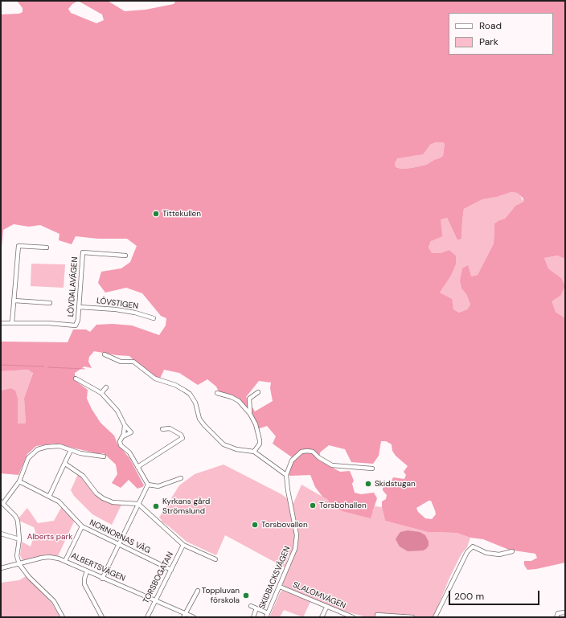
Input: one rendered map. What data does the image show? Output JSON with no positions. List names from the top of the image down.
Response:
{
  "streets": {
    "street": [
      "LÖVDALAVÄGEN",
      "LÖVSTIGEN",
      "NORNORNAS VÄG",
      "ALBERTSVÄGEN",
      "TORSBOGATAN",
      "SKIDBACKSVÄGEN",
      "SLALOMVÄGEN"
    ]
  },
  "crossings": [
    ["LÖVDALAVÄGEN", "LÖVSTIGEN"],
    ["NORNORNAS VÄG", "TORSBOGATAN"],
    ["ALBERTSVÄGEN", "TORSBOGATAN"],
    ["SKIDBACKSVÄGEN", "SLALOMVÄGEN"]
  ],
  "parks": ["Alberts park"],
  "places": [
    "Tittekullen",
    "Skidstugan",
    "Torsbohallen",
    "Kyrkans gård Strömslund",
    "Torsbovallen",
    "Toppluvan förskola"
  ],
  "legend": ["Road", "Park"],
  "scale_bar": "200 m"
}
